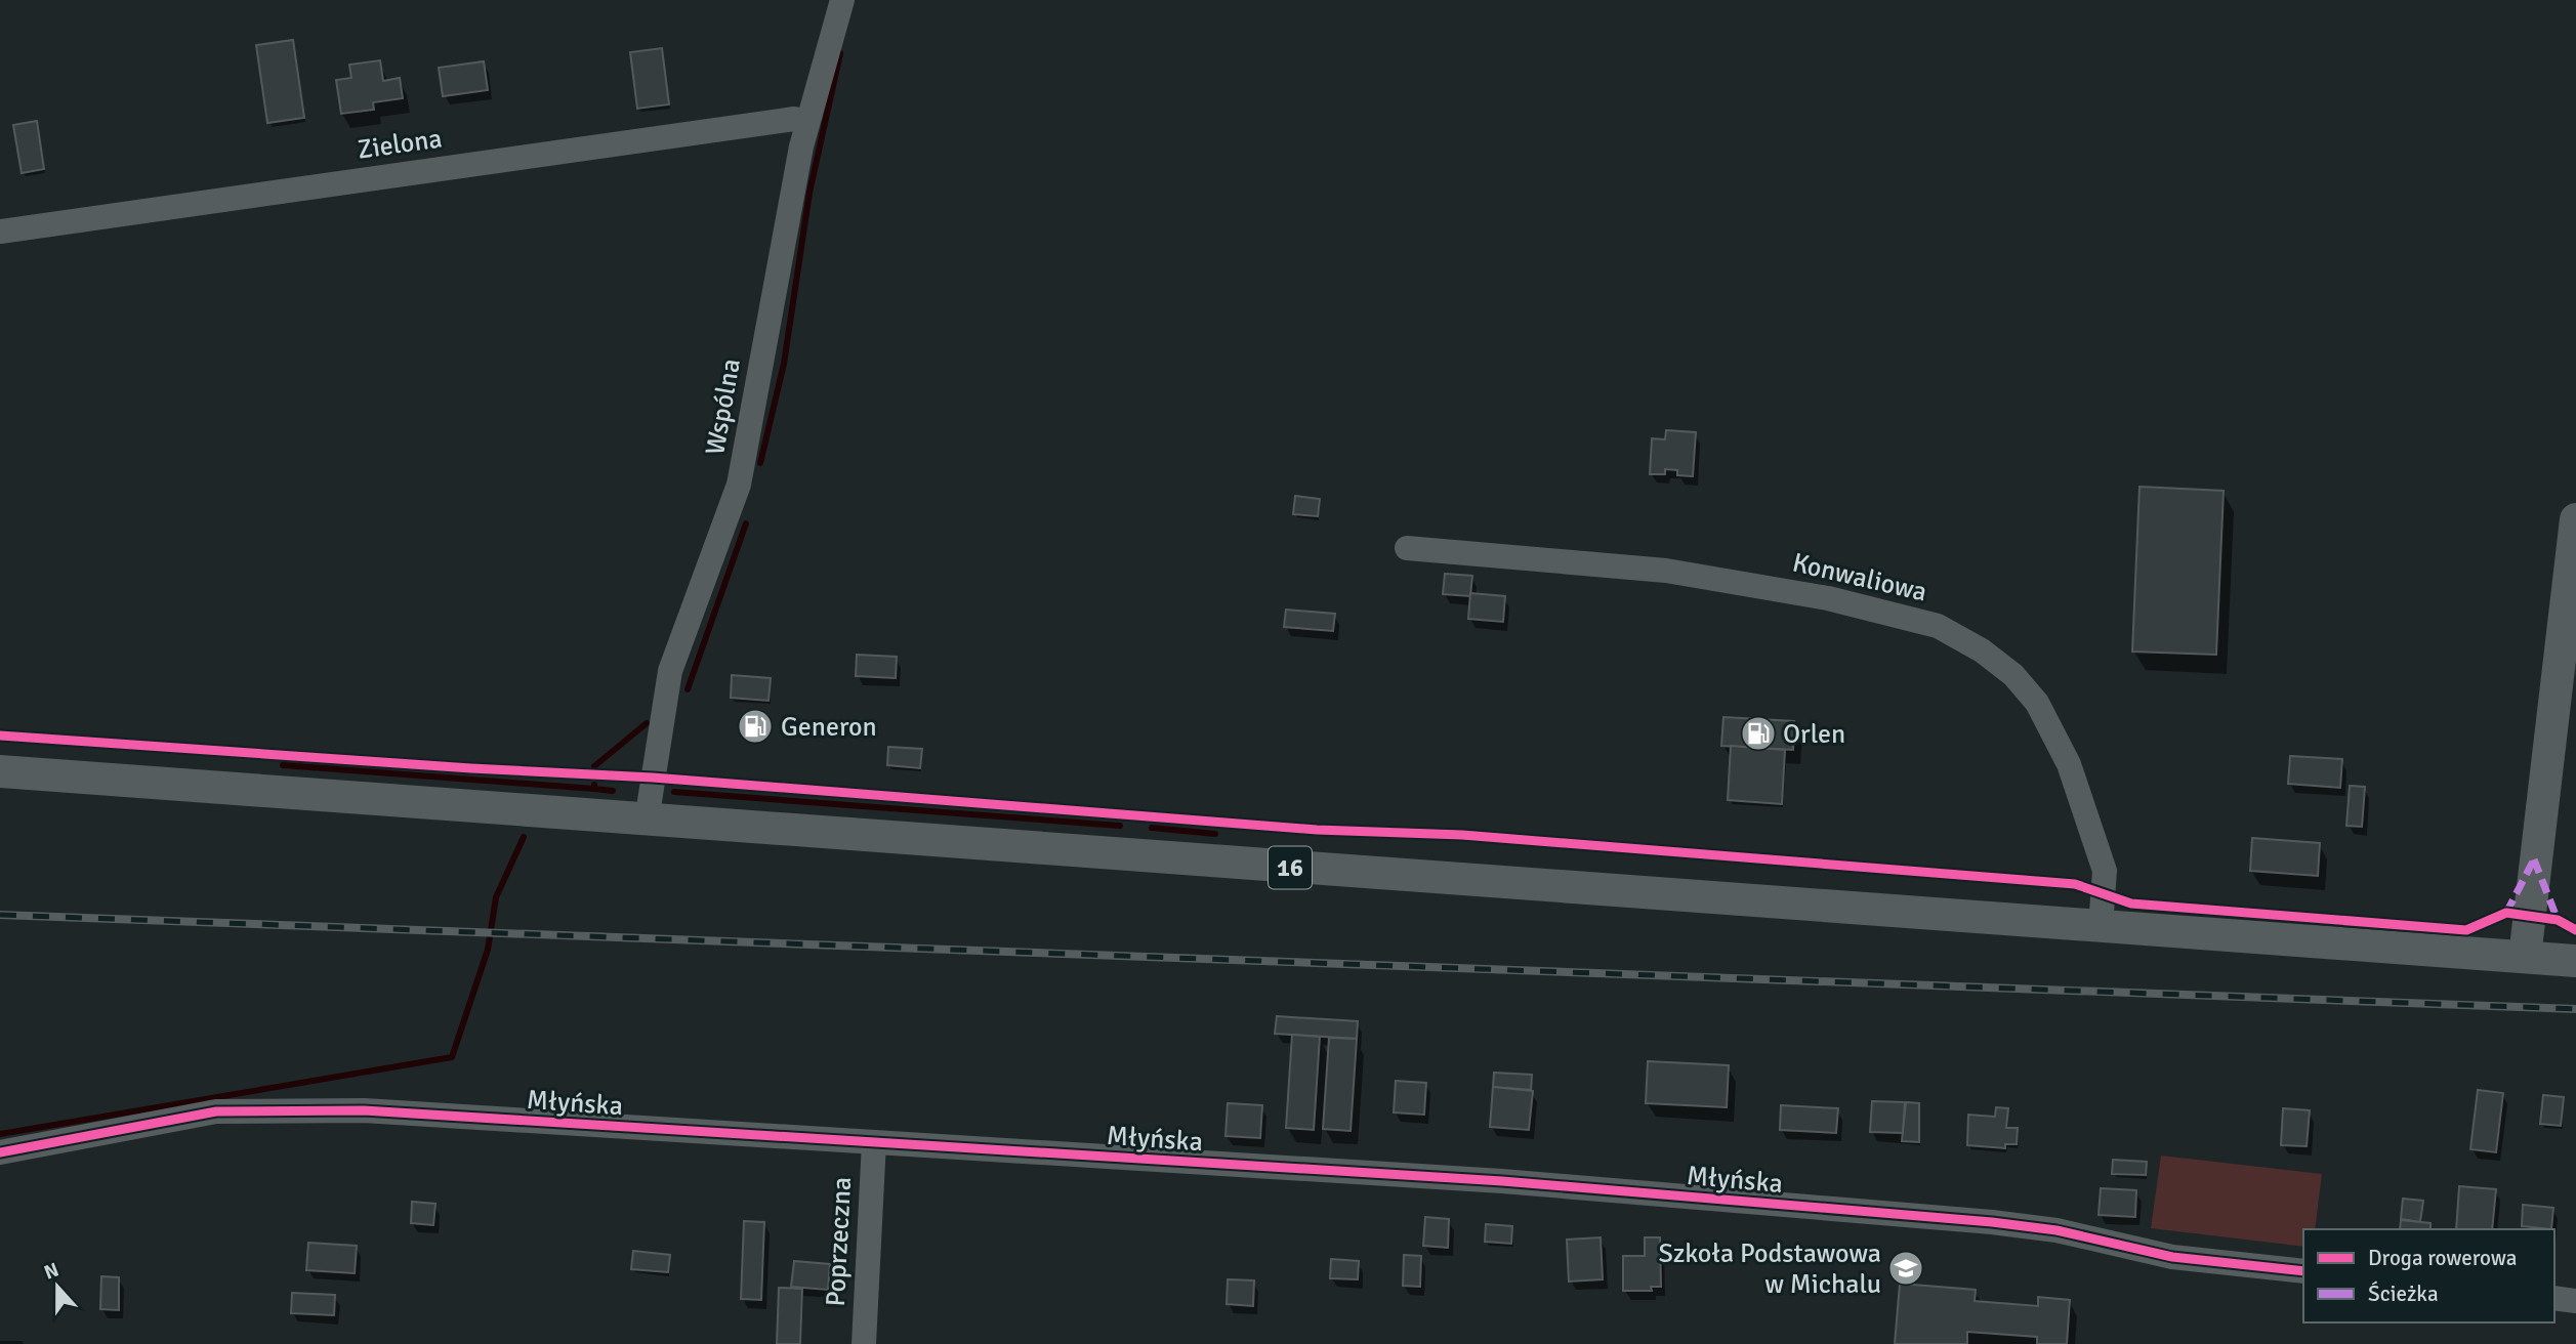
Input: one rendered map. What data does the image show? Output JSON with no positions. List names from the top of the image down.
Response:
{
  "streets": {
    "main road": ["16"],
    "street": [
      "Zielona",
      "Wspólna",
      "Konwaliowa",
      "Młyńska",
      "Poprzeczna"
    ]
  },
  "crossings": [
    ["Zielona", "Wspólna"],
    ["Wspólna", "16"],
    ["Konwaliowa", "16"],
    ["Młyńska", "Poprzeczna"]
  ],
  "places": {
    "fuel station": ["Generon", "Orlen"],
    "school or university": ["Szkoła Podstawowa w Michalu"]
  },
  "legend": ["Droga rowerowa", "Ścieżka"],
  "north": "top"
}
